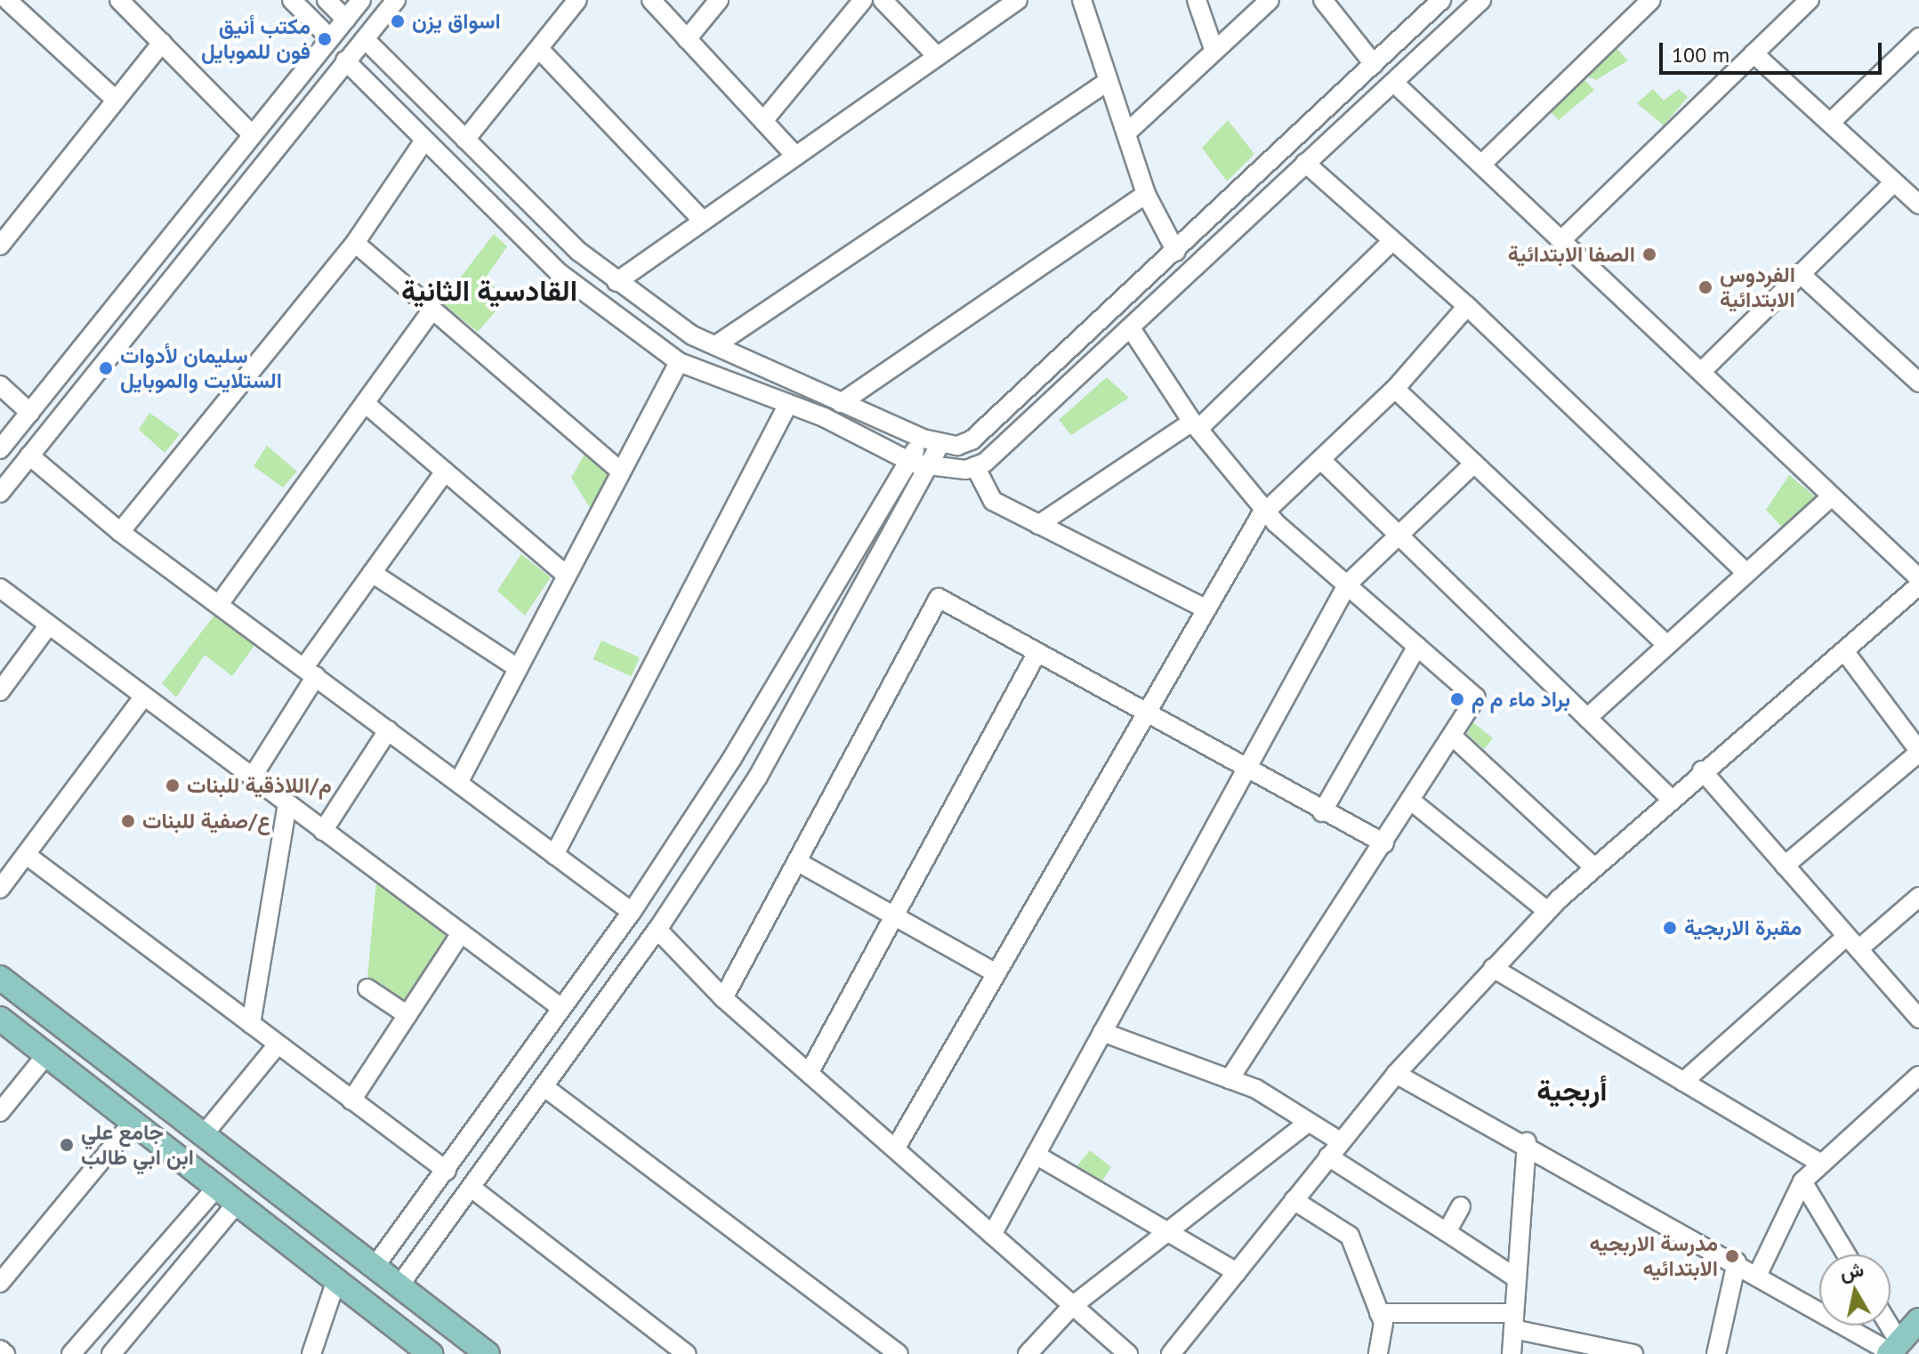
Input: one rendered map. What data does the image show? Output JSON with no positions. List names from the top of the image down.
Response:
{
  "districts": ["القادسية الثانية", "أربجية"],
  "places": [
    "اسواق يزن",
    "مكتب أنيق فون للموبايل",
    "الصفا الابتدائية",
    "الفردوس الابتدائية",
    "سليمان لأدوات الستلايت والموبايل",
    "براد ماء م م",
    "م/اللاذقية للبنات",
    "ع/صفية للبنات",
    "مقبرة الاربجية",
    "جامع علي ابن ابي طالب",
    "مدرسة الاربجيه الابتدائيه"
  ],
  "scale_bar": "100 m",
  "north": "top"
}
